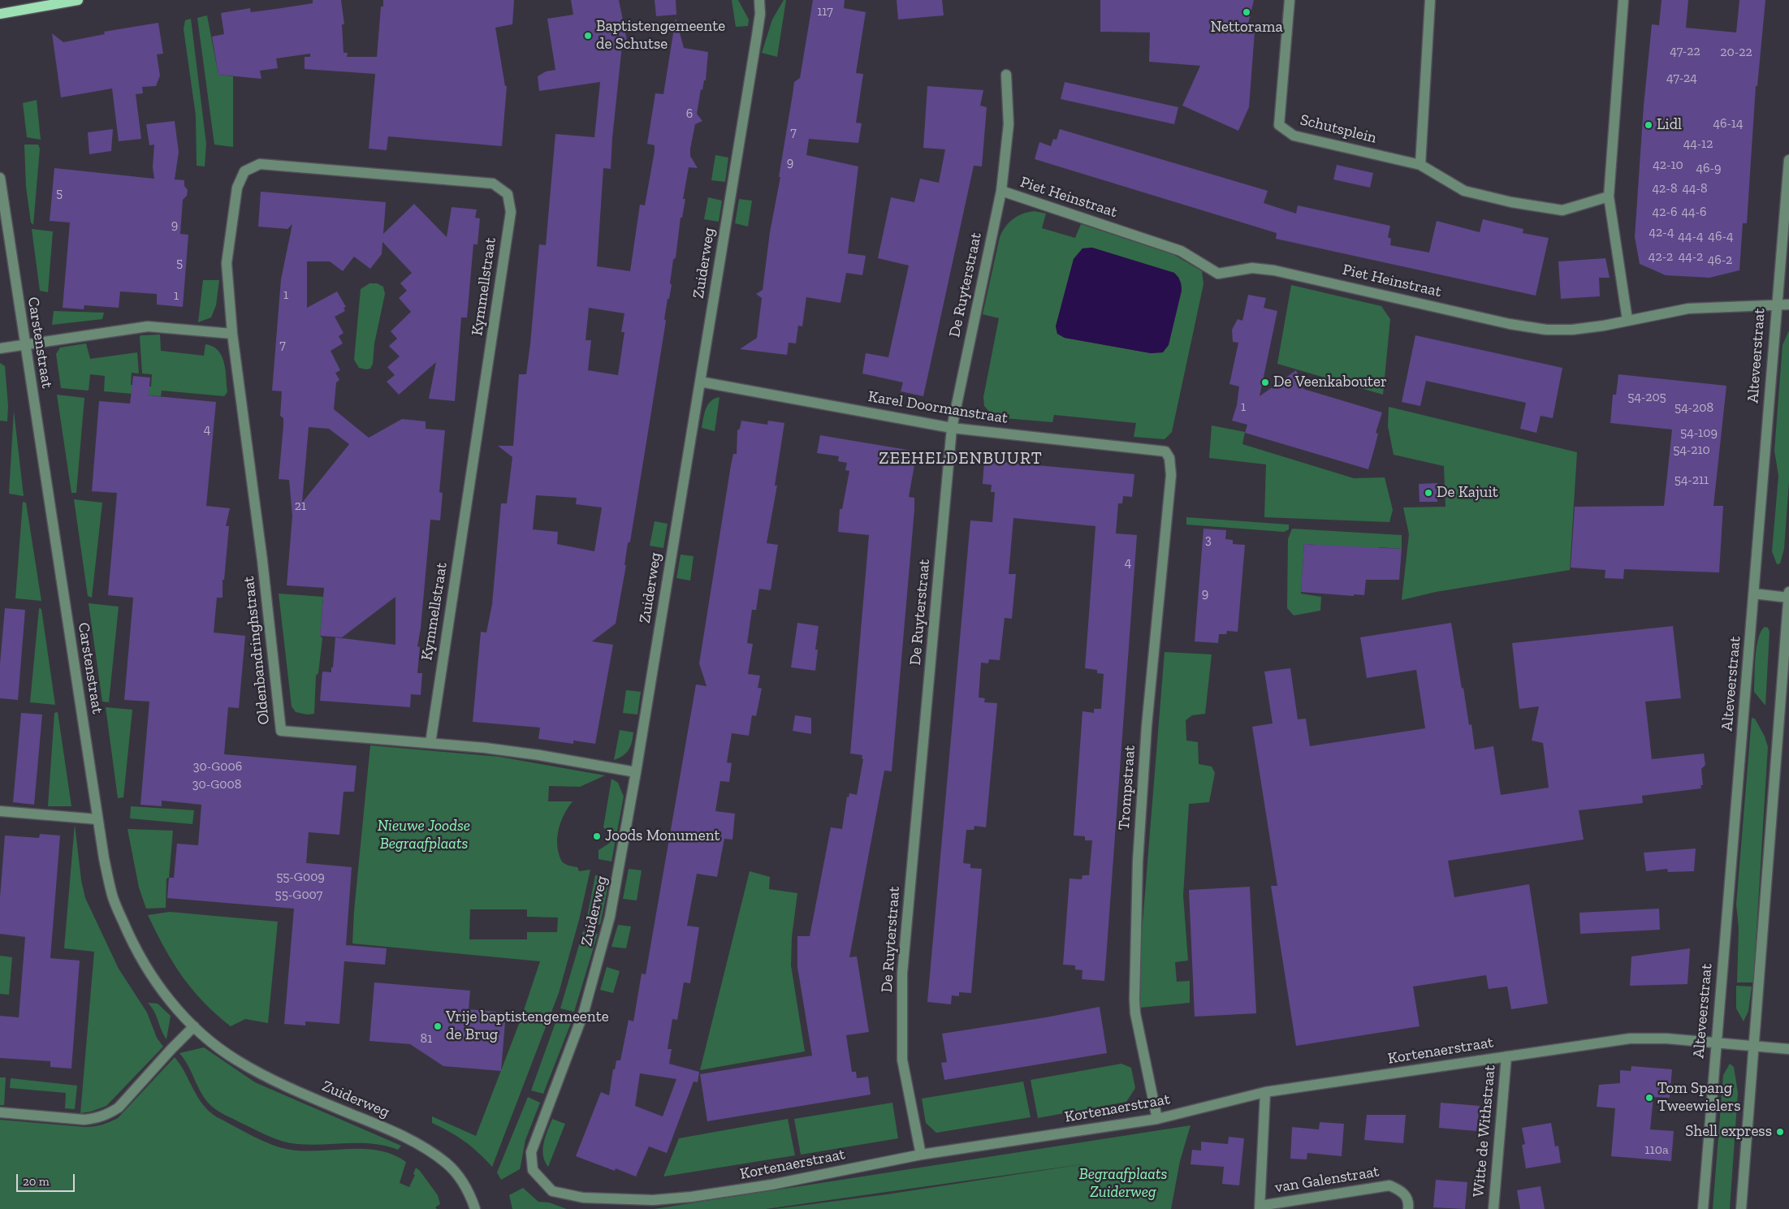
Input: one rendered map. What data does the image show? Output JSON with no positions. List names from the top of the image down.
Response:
{
  "streets": {
    "street": [
      "Schutsplein",
      "Piet Heinstraat",
      "Zuiderweg",
      "De Ruyterstraat",
      "Kymmellstraat",
      "Carstenstraat",
      "Alteveerstraat",
      "Karel Doormanstraat",
      "Oldenbandringhstraat",
      "Trompstraat",
      "Kortenaerstraat",
      "Witte de Withstraat",
      "van Galenstraat"
    ]
  },
  "crossings": [
    ["Piet Heinstraat", "De Ruyterstraat"],
    ["Piet Heinstraat", "Alteveerstraat"],
    ["Zuiderweg", "Carstenstraat"],
    ["Zuiderweg", "Karel Doormanstraat"],
    ["Zuiderweg", "Oldenbandringhstraat"],
    ["Zuiderweg", "Kortenaerstraat"],
    ["De Ruyterstraat", "Karel Doormanstraat"],
    ["De Ruyterstraat", "Kortenaerstraat"],
    ["Kymmellstraat", "Oldenbandringhstraat"],
    ["Alteveerstraat", "Kortenaerstraat"],
    ["Karel Doormanstraat", "Trompstraat"],
    ["Trompstraat", "Kortenaerstraat"],
    ["Kortenaerstraat", "Witte de Withstraat"],
    ["Kortenaerstraat", "van Galenstraat"]
  ],
  "districts": ["ZEEHELDENBUURT"],
  "parks": ["Nieuwe Joodse Begraafplaats", "Begraafplaats Zuiderweg"],
  "places": [
    "Nettorama",
    "Baptistengemeente de Schutse",
    "Lidl",
    "De Veenkabouter",
    "De Kajuit",
    "Joods Monument",
    "Vrije baptistengemeente de Brug",
    "Tom Spang Tweewielers",
    "Shell express"
  ],
  "house_numbers": [
    "117",
    "47-22",
    "20-22",
    "47-24",
    "6",
    "46-14",
    "7",
    "44-12",
    "9",
    "42-10",
    "46-9",
    "42-8",
    "44-8",
    "5",
    "42-6",
    "44-6",
    "9",
    "42-4",
    "44-4",
    "46-4",
    "42-2",
    "44-2",
    "46-2",
    "5",
    "1",
    "1",
    "7",
    "54-205",
    "1",
    "54-208",
    "4",
    "54-109",
    "54-210",
    "54-211",
    "21",
    "3",
    "4",
    "9",
    "30-G006",
    "30-G008",
    "55-G009",
    "55-G007",
    "81",
    "110a"
  ],
  "scale_bar": "20 m"
}
